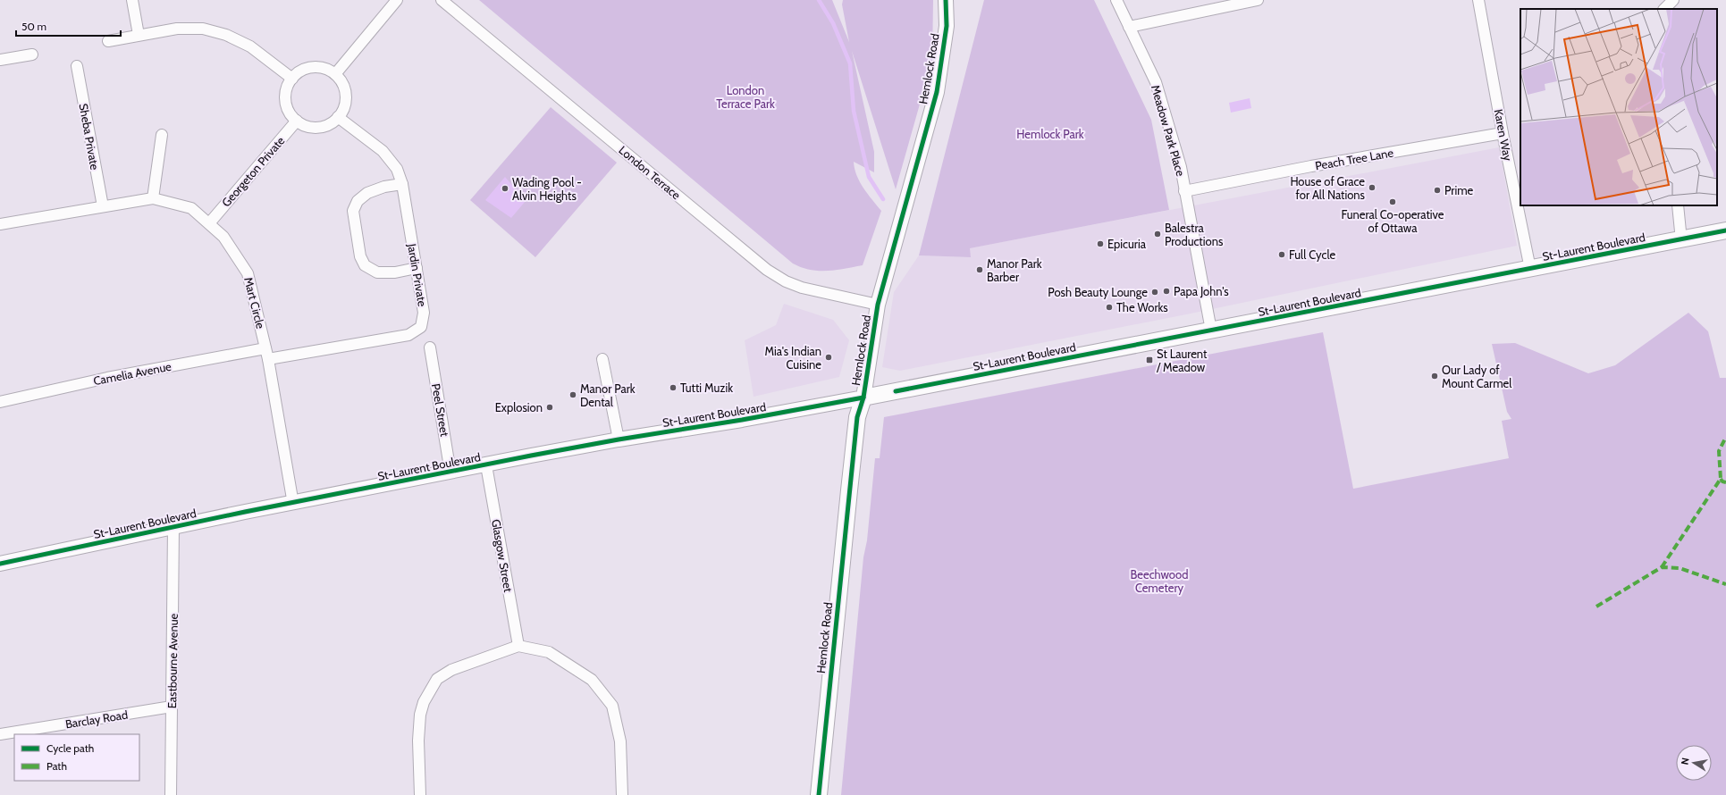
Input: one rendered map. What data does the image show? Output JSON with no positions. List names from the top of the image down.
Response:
{
  "streets": {
    "main road": ["Hemlock Road", "St-Laurent Boulevard"],
    "street": [
      "Meadow Park Place",
      "Karen Way",
      "Sheba Private",
      "Peach Tree Lane",
      "Georgeton Private",
      "London Terrace",
      "Jardin Private",
      "Mart Circle",
      "Camelia Avenue",
      "Peel Street",
      "Glasgow Street",
      "Eastbourne Avenue",
      "Barclay Road"
    ]
  },
  "crossings": [
    ["Hemlock Road", "London Terrace"],
    ["Hemlock Road", "St-Laurent Boulevard"],
    ["Meadow Park Place", "Peach Tree Lane"],
    ["Meadow Park Place", "St-Laurent Boulevard"],
    ["Karen Way", "Peach Tree Lane"],
    ["Karen Way", "St-Laurent Boulevard"],
    ["Sheba Private", "Mart Circle"],
    ["Georgeton Private", "Jardin Private"],
    ["Georgeton Private", "Mart Circle"],
    ["St-Laurent Boulevard", "Mart Circle"],
    ["St-Laurent Boulevard", "Peel Street"],
    ["St-Laurent Boulevard", "Glasgow Street"],
    ["St-Laurent Boulevard", "Eastbourne Avenue"],
    ["Jardin Private", "Mart Circle"],
    ["Jardin Private", "Camelia Avenue"],
    ["Mart Circle", "Camelia Avenue"],
    ["Eastbourne Avenue", "Barclay Road"]
  ],
  "parks": ["London Terrace Park", "Hemlock Park", "Beechwood Cemetery"],
  "places": {
    "other": [
      "House of Grace for All Nations",
      "Wading Pool - Alvin Heights",
      "Prime",
      "Funeral Co-operative of Ottawa",
      "Balestra Productions",
      "Epicuria",
      "Full Cycle",
      "Manor Park Barber",
      "Papa John's",
      "Posh Beauty Lounge",
      "The Works",
      "Mia's Indian Cuisine",
      "Our Lady of Mount Carmel",
      "Tutti Muzik",
      "Manor Park Dental",
      "Explosion"
    ],
    "transit": ["St Laurent / Meadow"]
  },
  "legend": ["Cycle path", "Path"],
  "scale_bar": "50 m",
  "north": "left"
}
